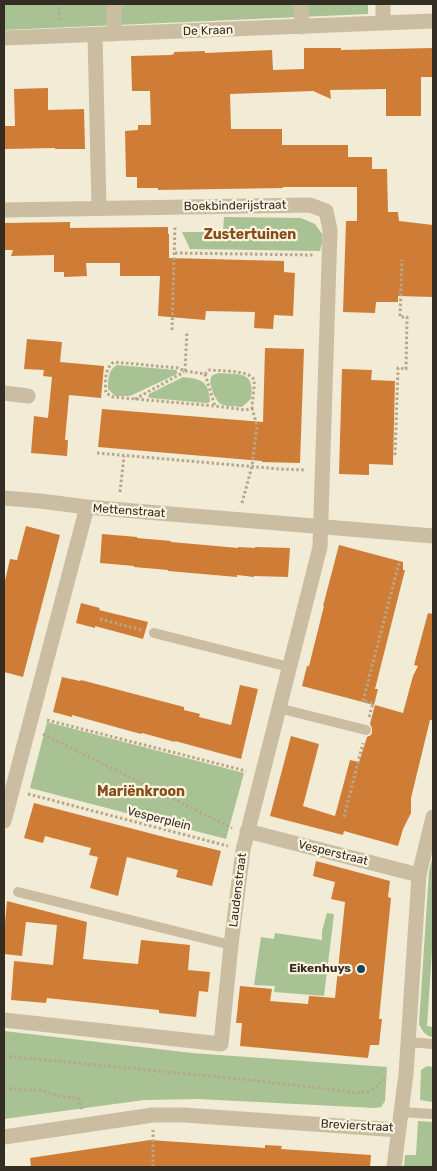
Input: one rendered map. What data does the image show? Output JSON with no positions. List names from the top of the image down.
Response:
{
  "streets": {
    "street": [
      "De Kraan",
      "Boekbinderijstraat",
      "Mettenstraat",
      "Vesperstraat",
      "Laudenstraat",
      "Brevierstraat"
    ],
    "path": ["Vesperplein"]
  },
  "crossings": [
    ["Boekbinderijstraat", "Mettenstraat"],
    ["Boekbinderijstraat", "Laudenstraat"],
    ["Mettenstraat", "Vesperplein"],
    ["Mettenstraat", "Laudenstraat"],
    ["Vesperplein", "Laudenstraat"],
    ["Vesperstraat", "Laudenstraat"],
    ["Vesperstraat", "Brevierstraat"]
  ],
  "districts": ["Zustertuinen", "Mariënkroon"],
  "places": ["Eikenhuys"]
}
